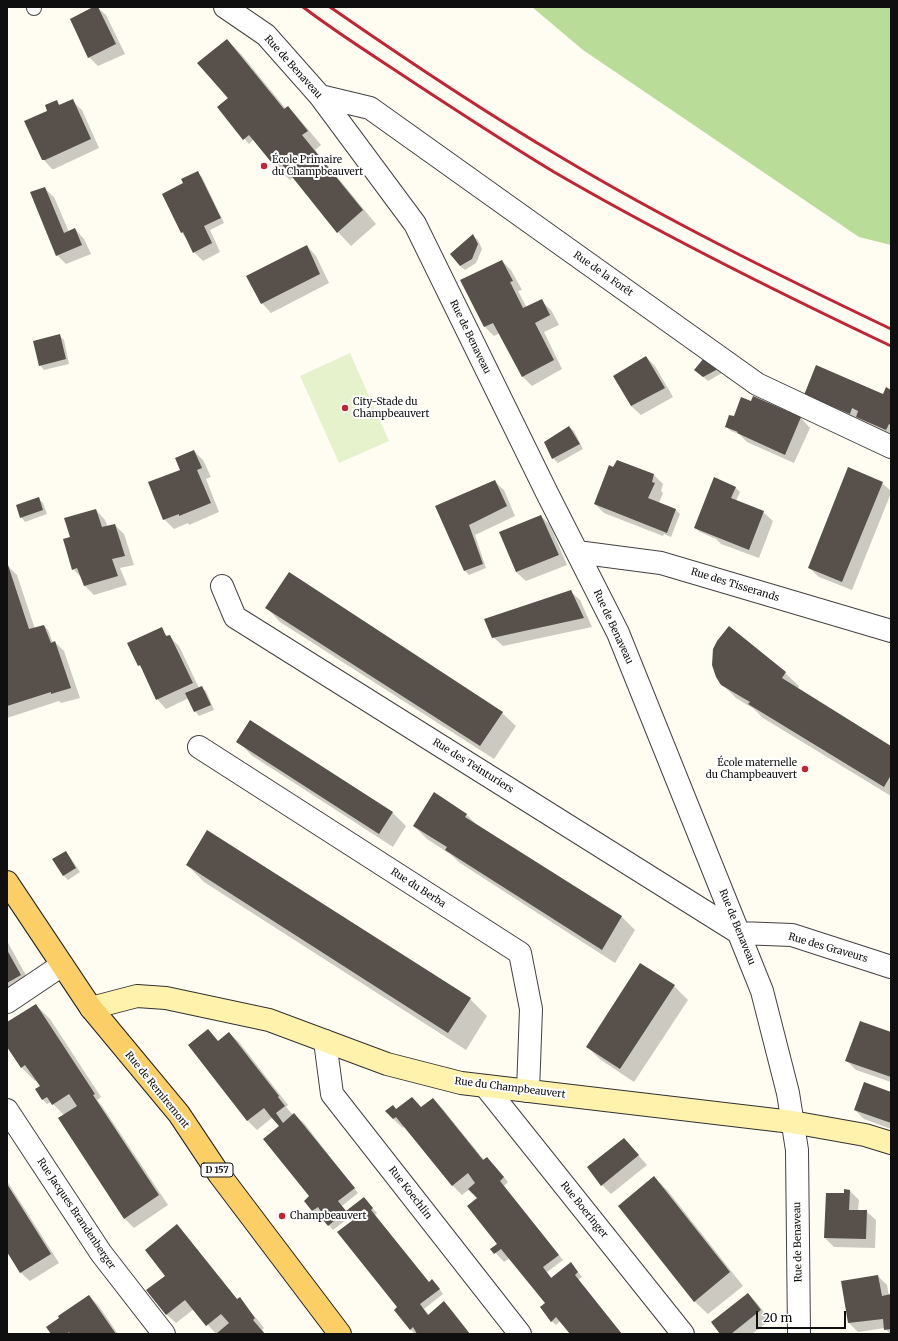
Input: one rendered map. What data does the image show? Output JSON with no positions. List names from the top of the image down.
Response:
{
  "streets": {
    "main road": ["Rue de Remiremont", "D 157"],
    "street": [
      "Rue de Benaveau",
      "Rue de la Forêt",
      "Rue des Tisserands",
      "Rue des Teinturiers",
      "Rue du Berba",
      "Rue des Graveurs",
      "Rue du Champbeauvert",
      "Rue Koechlin",
      "Rue Boeringer",
      "Rue Jacques Brandenberger"
    ]
  },
  "crossings": [
    ["Rue de Benaveau", "Rue de la Forêt"],
    ["Rue de Benaveau", "Rue des Tisserands"],
    ["Rue de Benaveau", "Rue des Teinturiers"],
    ["Rue de Benaveau", "Rue des Graveurs"],
    ["Rue de Benaveau", "Rue du Champbeauvert"],
    ["Rue des Teinturiers", "Rue des Graveurs"],
    ["Rue du Berba", "Rue du Champbeauvert"],
    ["Rue du Champbeauvert", "Rue de Remiremont"],
    ["Rue du Champbeauvert", "Rue Koechlin"],
    ["Rue du Champbeauvert", "Rue Boeringer"]
  ],
  "places": [
    "École Primaire du Champbeauvert",
    "City-Stade du Champbeauvert",
    "École maternelle du Champbeauvert",
    "Champbeauvert"
  ],
  "scale_bar": "20 m"
}
